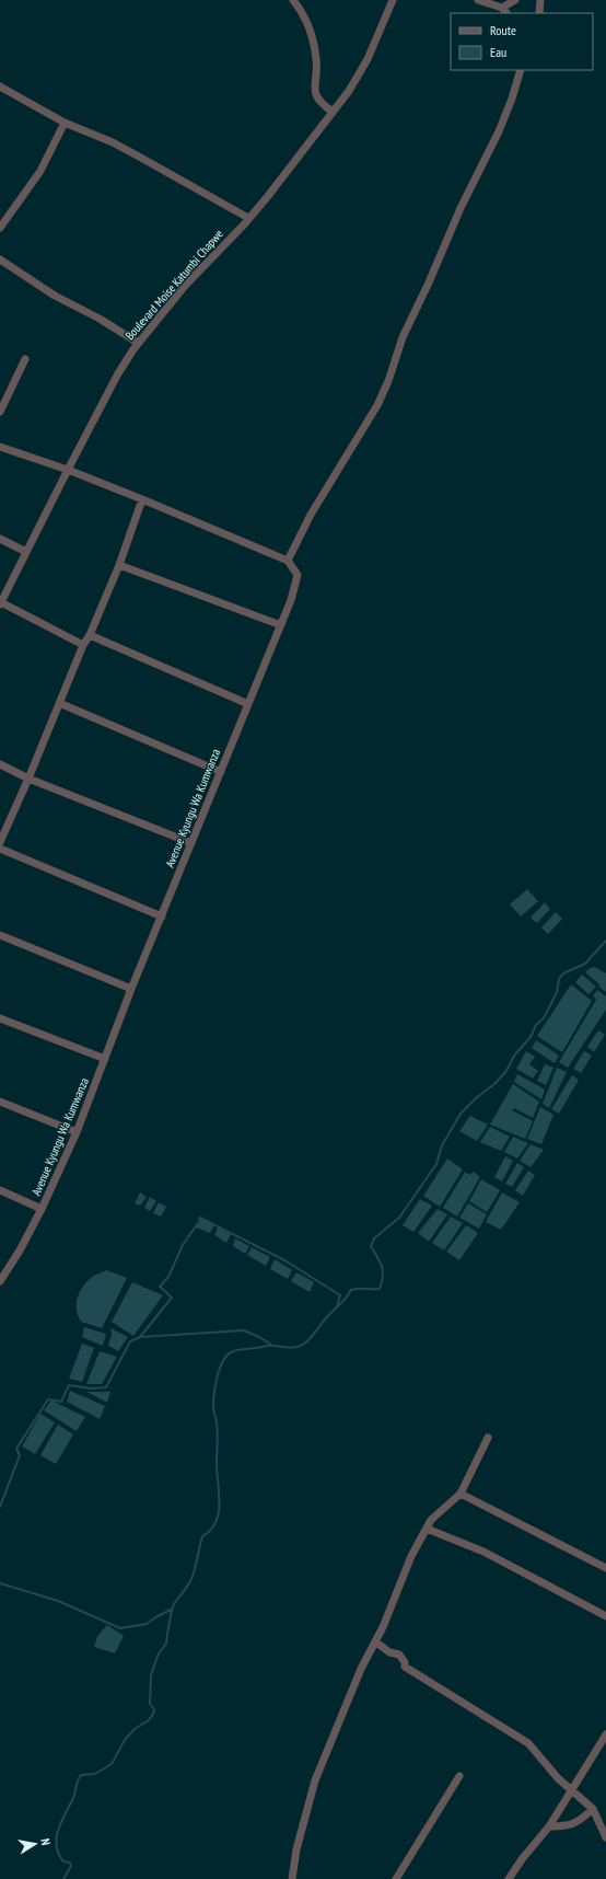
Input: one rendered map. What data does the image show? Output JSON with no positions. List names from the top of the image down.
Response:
{
  "streets": {
    "street": ["Boulevard Moise Katumbi Chapwe", "Avenue Kyungu Wa Kumwanza"]
  },
  "legend": ["Route", "Eau"],
  "north": "right"
}
